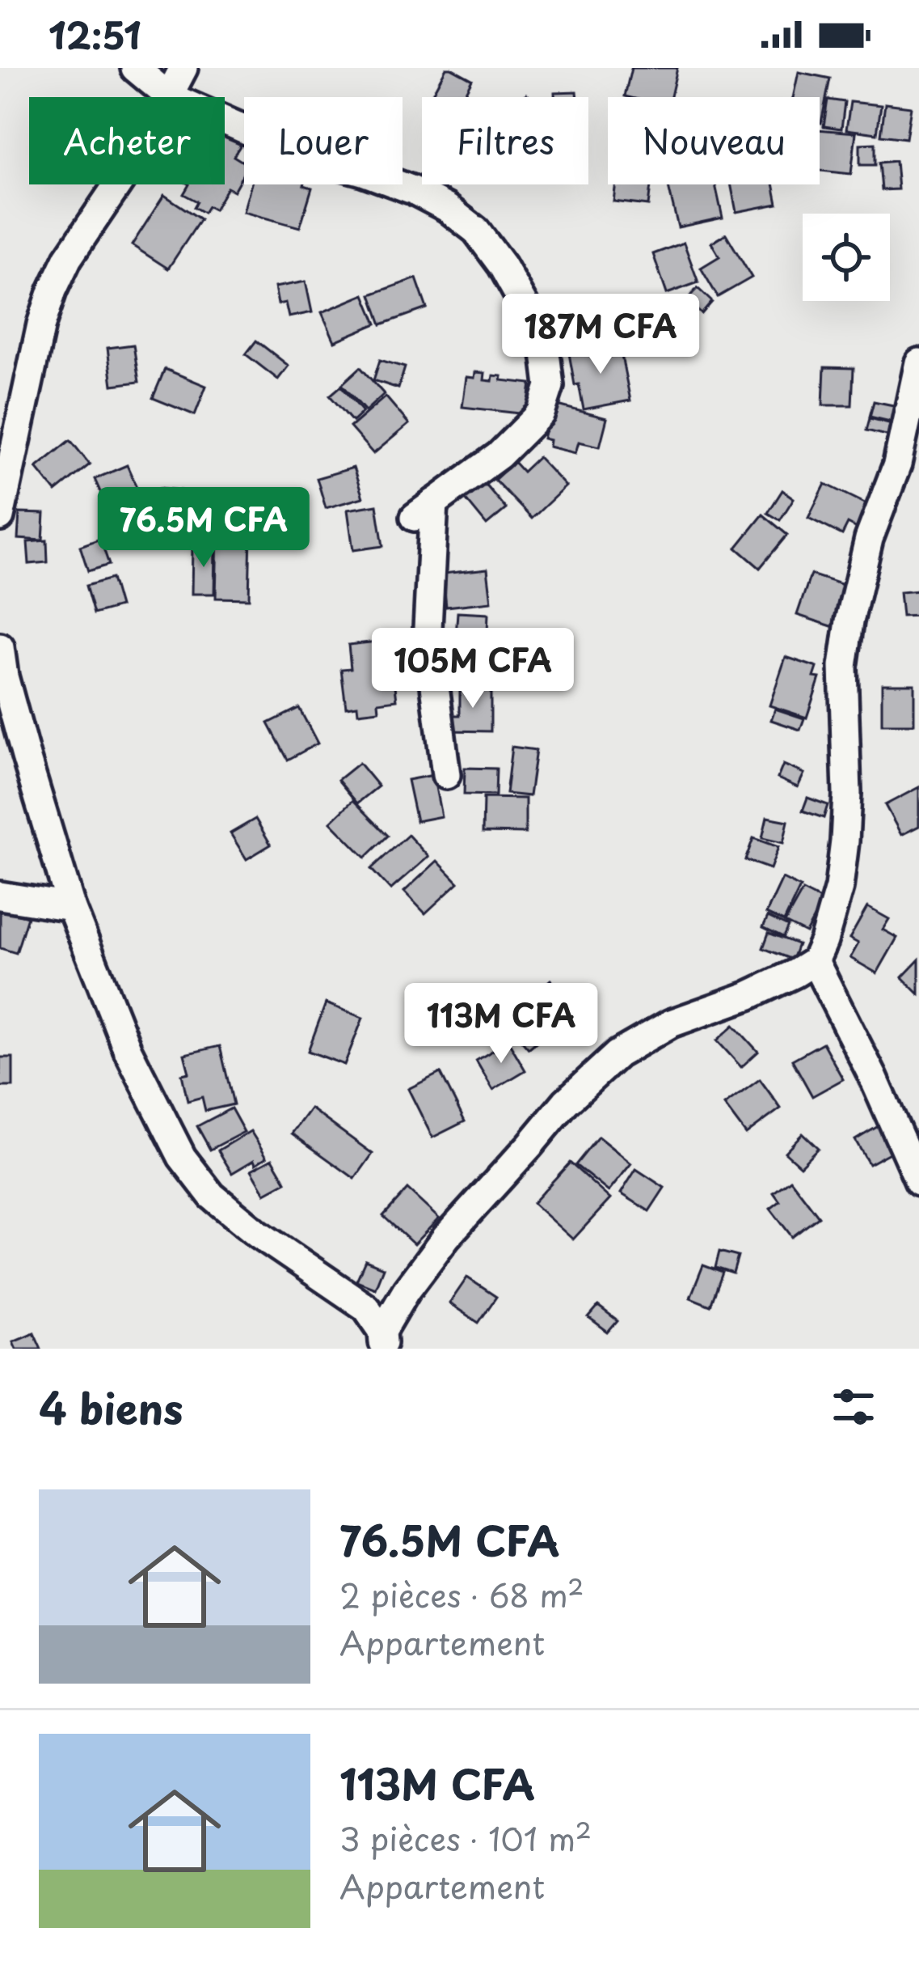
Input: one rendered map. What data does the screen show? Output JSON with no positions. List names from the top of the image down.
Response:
{
  "page": {
    "status": "12:51",
    "chip": [
      "Acheter",
      "Louer",
      "Filtres",
      "Nouveau"
    ],
    "price": [
      "187M CFA",
      "76.5M CFA",
      "105M CFA",
      "113M CFA"
    ],
    "heading": "4 biens",
    "list": [
      {
        "name": "76.5M CFA",
        "note": "2 pièces · 68 m² · Appartement"
      },
      {
        "name": "113M CFA",
        "note": "3 pièces · 101 m² · Appartement"
      }
    ]
  }
}
